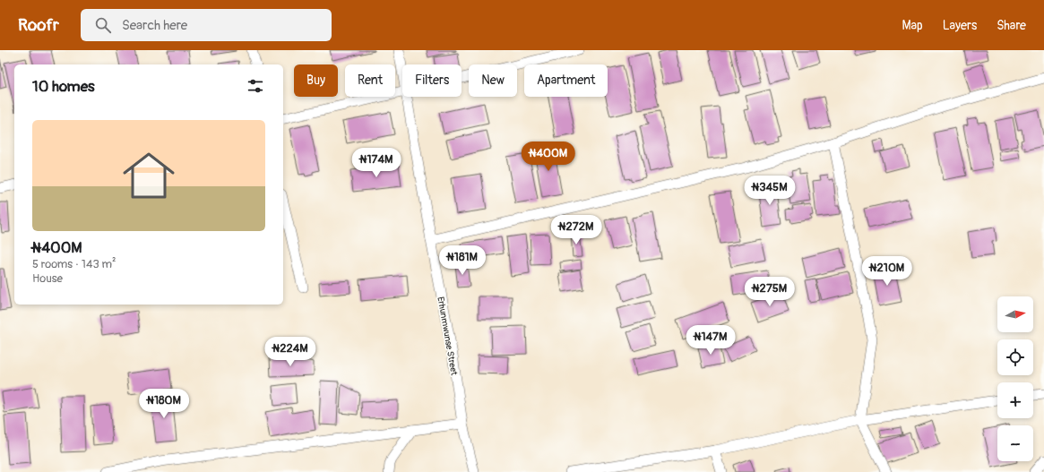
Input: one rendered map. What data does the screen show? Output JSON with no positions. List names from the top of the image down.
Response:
{
  "streets": {
    "street": ["Erhunmwunse Street"]
  },
  "north": "right",
  "page": {
    "header": "Roofr",
    "search": "Search here",
    "nav": ["Map", "Layers", "Share"],
    "chip": [
      "Buy",
      "Rent",
      "Filters",
      "New",
      "Apartment"
    ],
    "heading": "10 homes",
    "list": [
      {
        "name": "₦400M",
        "note": "5 rooms · 143 m² · House"
      }
    ],
    "price": [
      "₦400M",
      "₦174M",
      "₦345M",
      "₦272M",
      "₦181M",
      "₦210M",
      "₦275M",
      "₦147M",
      "₦224M",
      "₦180M"
    ],
    "map_buttons": ["+", "−"]
  }
}
